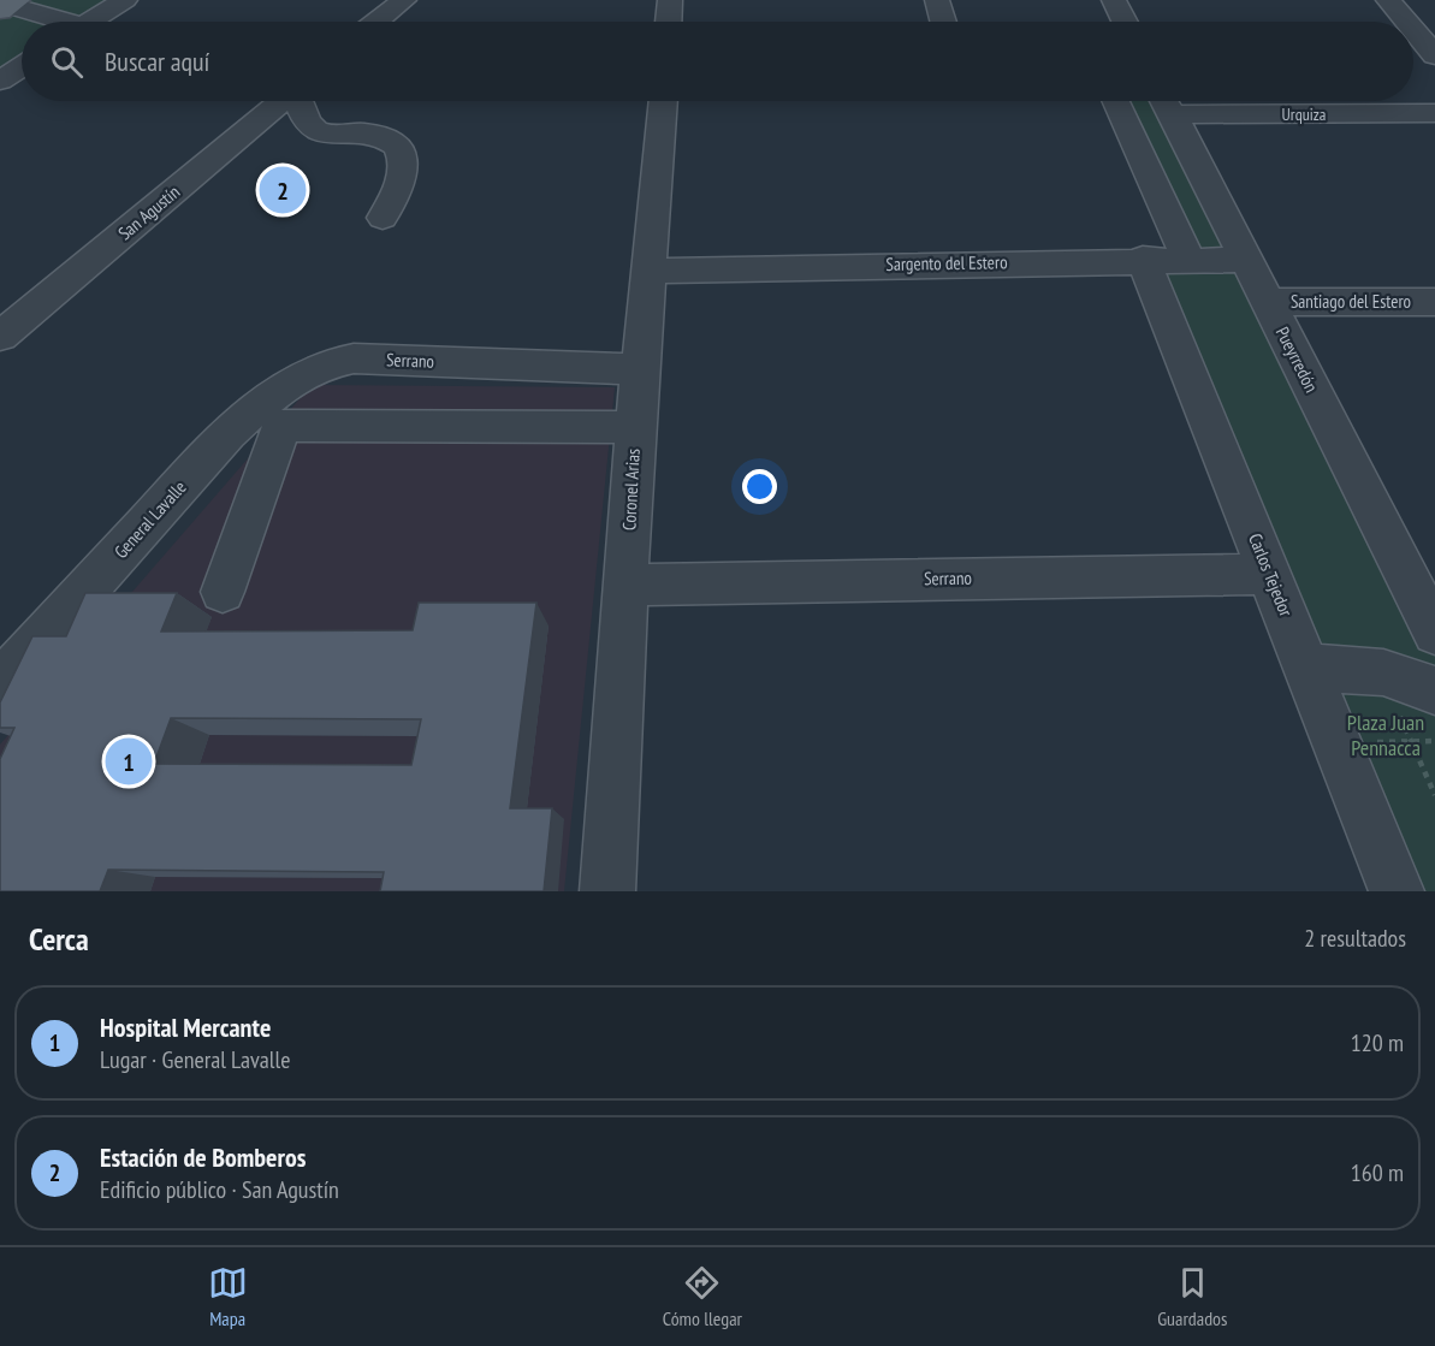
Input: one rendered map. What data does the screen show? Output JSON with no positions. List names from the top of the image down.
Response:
{
  "streets": {
    "street": [
      "Urquiza",
      "San Agustín",
      "Sargento del Estero",
      "Santiago del Estero",
      "Pueyrredón",
      "Serrano",
      "Coronel Arias",
      "General Lavalle",
      "Carlos Tejedor"
    ]
  },
  "crossings": [
    ["Urquiza", "Pueyrredón"],
    ["Sargento del Estero", "Pueyrredón"],
    ["Sargento del Estero", "Coronel Arias"],
    ["Sargento del Estero", "Carlos Tejedor"],
    ["Santiago del Estero", "Pueyrredón"],
    ["Serrano", "Coronel Arias"],
    ["Serrano", "General Lavalle"],
    ["Serrano", "Carlos Tejedor"]
  ],
  "parks": ["Plaza Juan Pennacca"],
  "page": {
    "search": "Buscar aquí",
    "pins": ["2", "1"],
    "heading": ["Cerca", "2 resultados"],
    "list": [
      {
        "mark": "1",
        "name": "Hospital Mercante",
        "note": "Lugar · General Lavalle",
        "value": "120 m"
      },
      {
        "mark": "2",
        "name": "Estación de Bomberos",
        "note": "Edificio público · San Agustín",
        "value": "160 m"
      }
    ],
    "nav": ["Mapa", "Cómo llegar", "Guardados"]
  }
}
